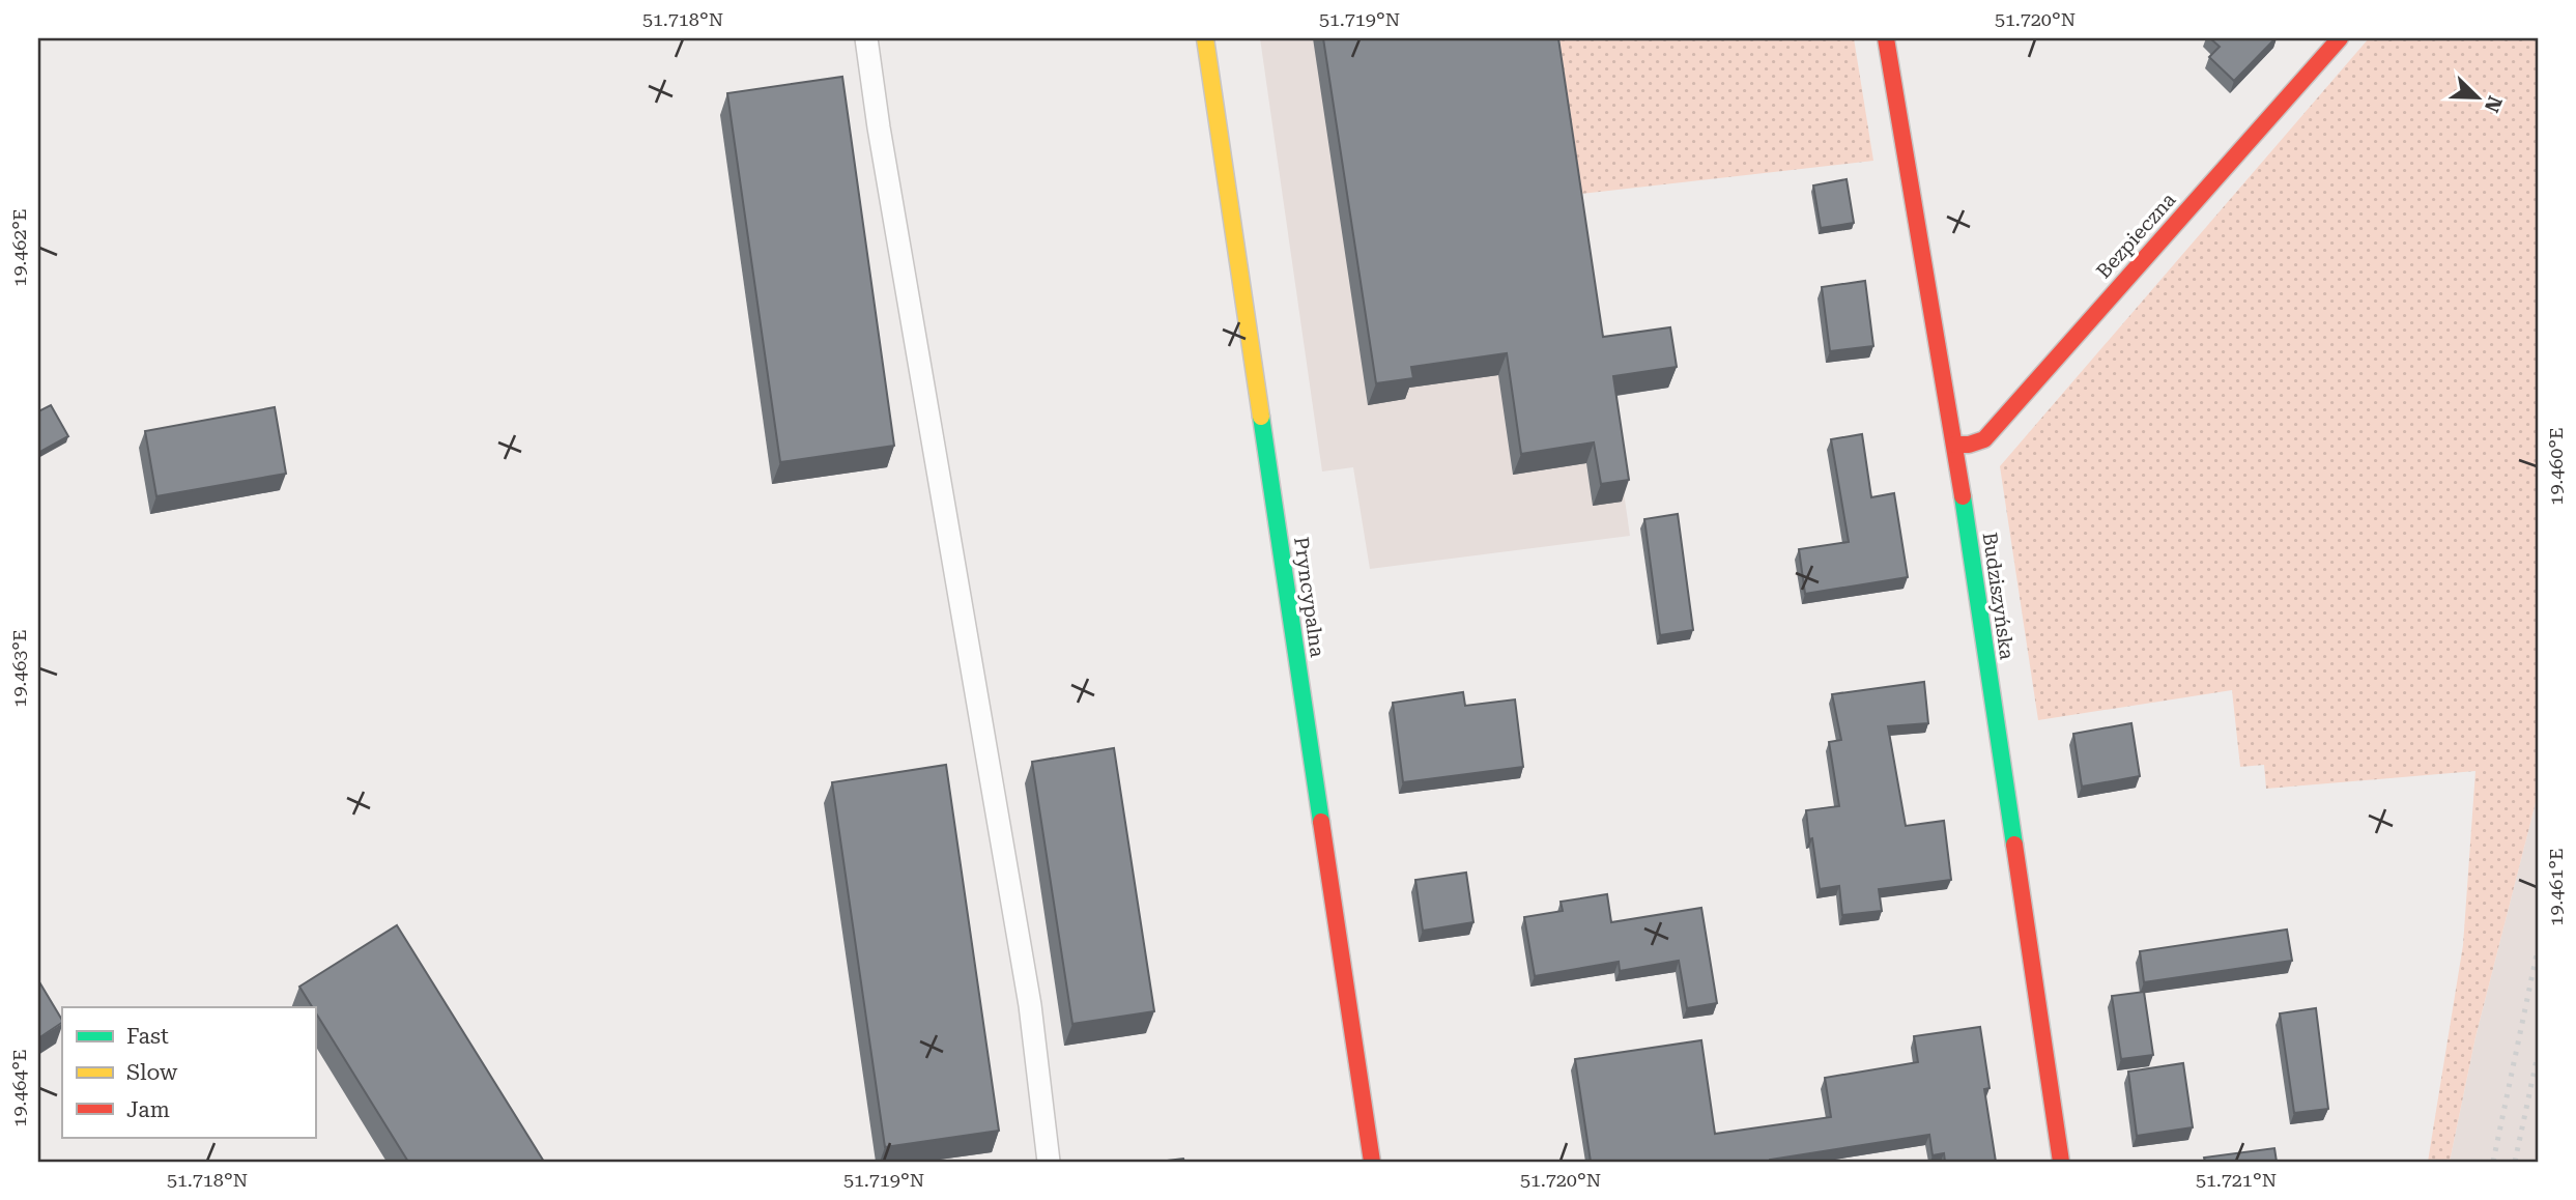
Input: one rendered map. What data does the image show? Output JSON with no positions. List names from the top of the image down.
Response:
{
  "streets": {
    "street": ["Bezpieczna", "Budziszyńska", "Pryncypalna"]
  },
  "crossings": [
    ["Bezpieczna", "Budziszyńska"]
  ],
  "legend": ["Fast", "Slow", "Jam"],
  "north": "bottom right",
  "coordinates": [
    "51.718°N",
    "51.719°N",
    "51.720°N",
    "19.462°E",
    "19.460°E",
    "19.463°E",
    "19.461°E",
    "19.464°E",
    "51.721°N"
  ]
}
